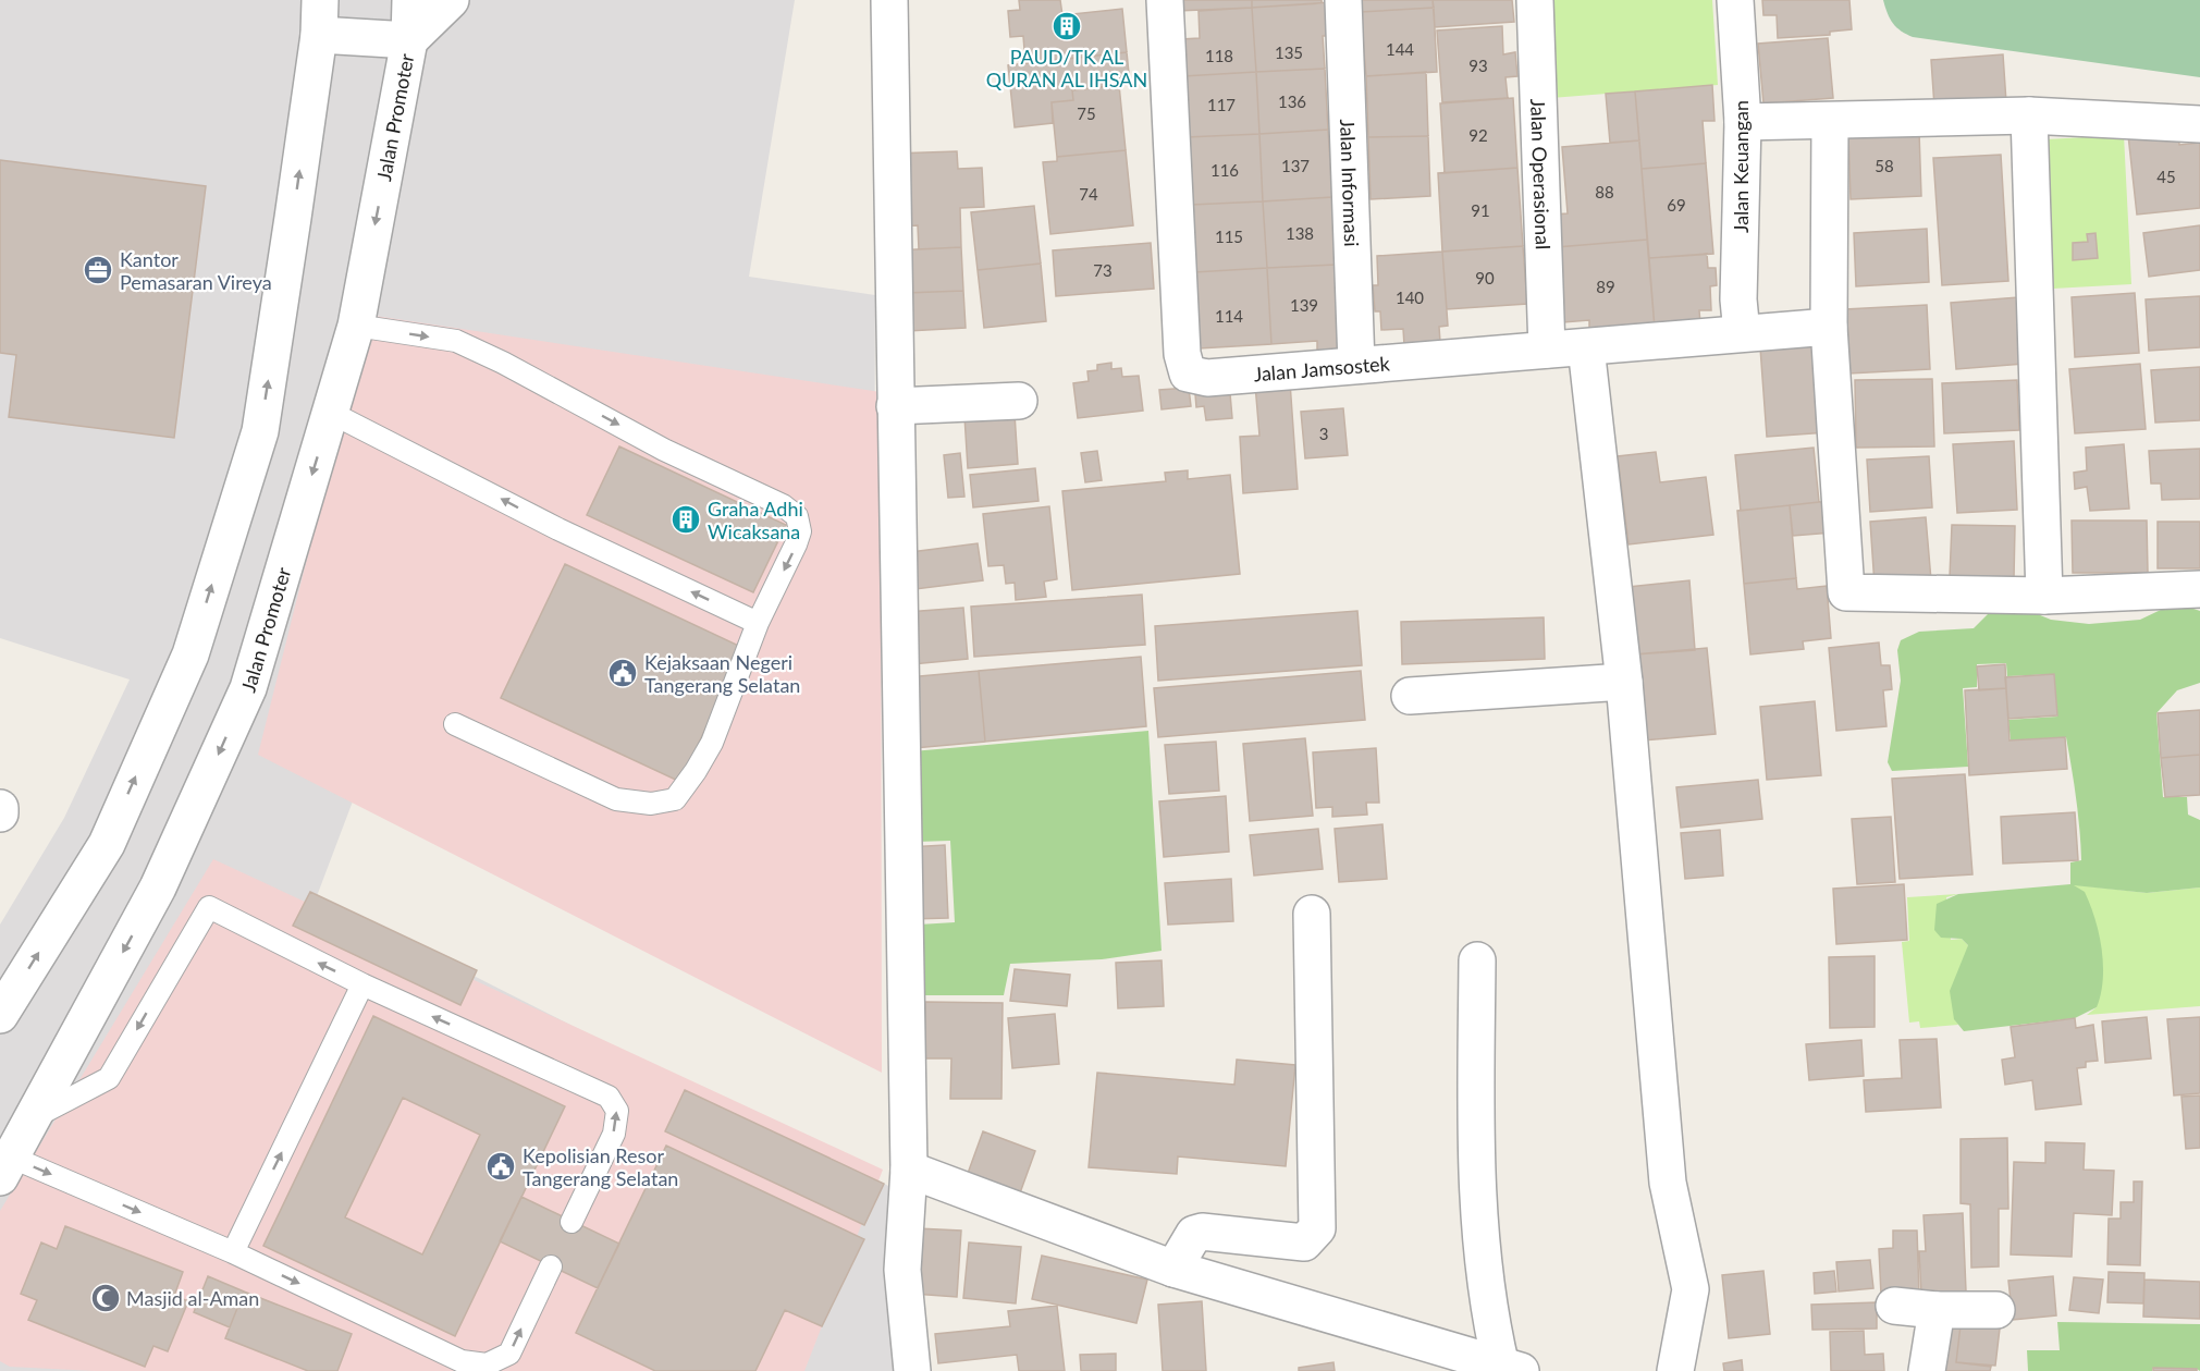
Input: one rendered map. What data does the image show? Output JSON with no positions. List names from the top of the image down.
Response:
{
  "streets": {
    "street": [
      "Jalan Promoter",
      "Jalan Keuangan",
      "Jalan Operasional",
      "Jalan Informasi",
      "Jalan Jamsostek"
    ]
  },
  "crossings": [
    ["Jalan Keuangan", "Jalan Jamsostek"],
    ["Jalan Operasional", "Jalan Jamsostek"],
    ["Jalan Informasi", "Jalan Jamsostek"]
  ],
  "places": {
    "building": ["PAUD/TK AL QURAN AL IHSAN", "Graha Adhi Wicaksana"],
    "office": ["Kantor Pemasaran Vireya"],
    "public building": ["Kejaksaan Negeri Tangerang Selatan", "Kepolisian Resor Tangerang Selatan"],
    "mosque": ["Masjid al-Aman"]
  },
  "house_numbers": [
    "144",
    "135",
    "118",
    "93",
    "136",
    "117",
    "75",
    "92",
    "137",
    "58",
    "116",
    "45",
    "88",
    "74",
    "69",
    "91",
    "138",
    "115",
    "73",
    "90",
    "89",
    "140",
    "139",
    "114",
    "3"
  ]
}
